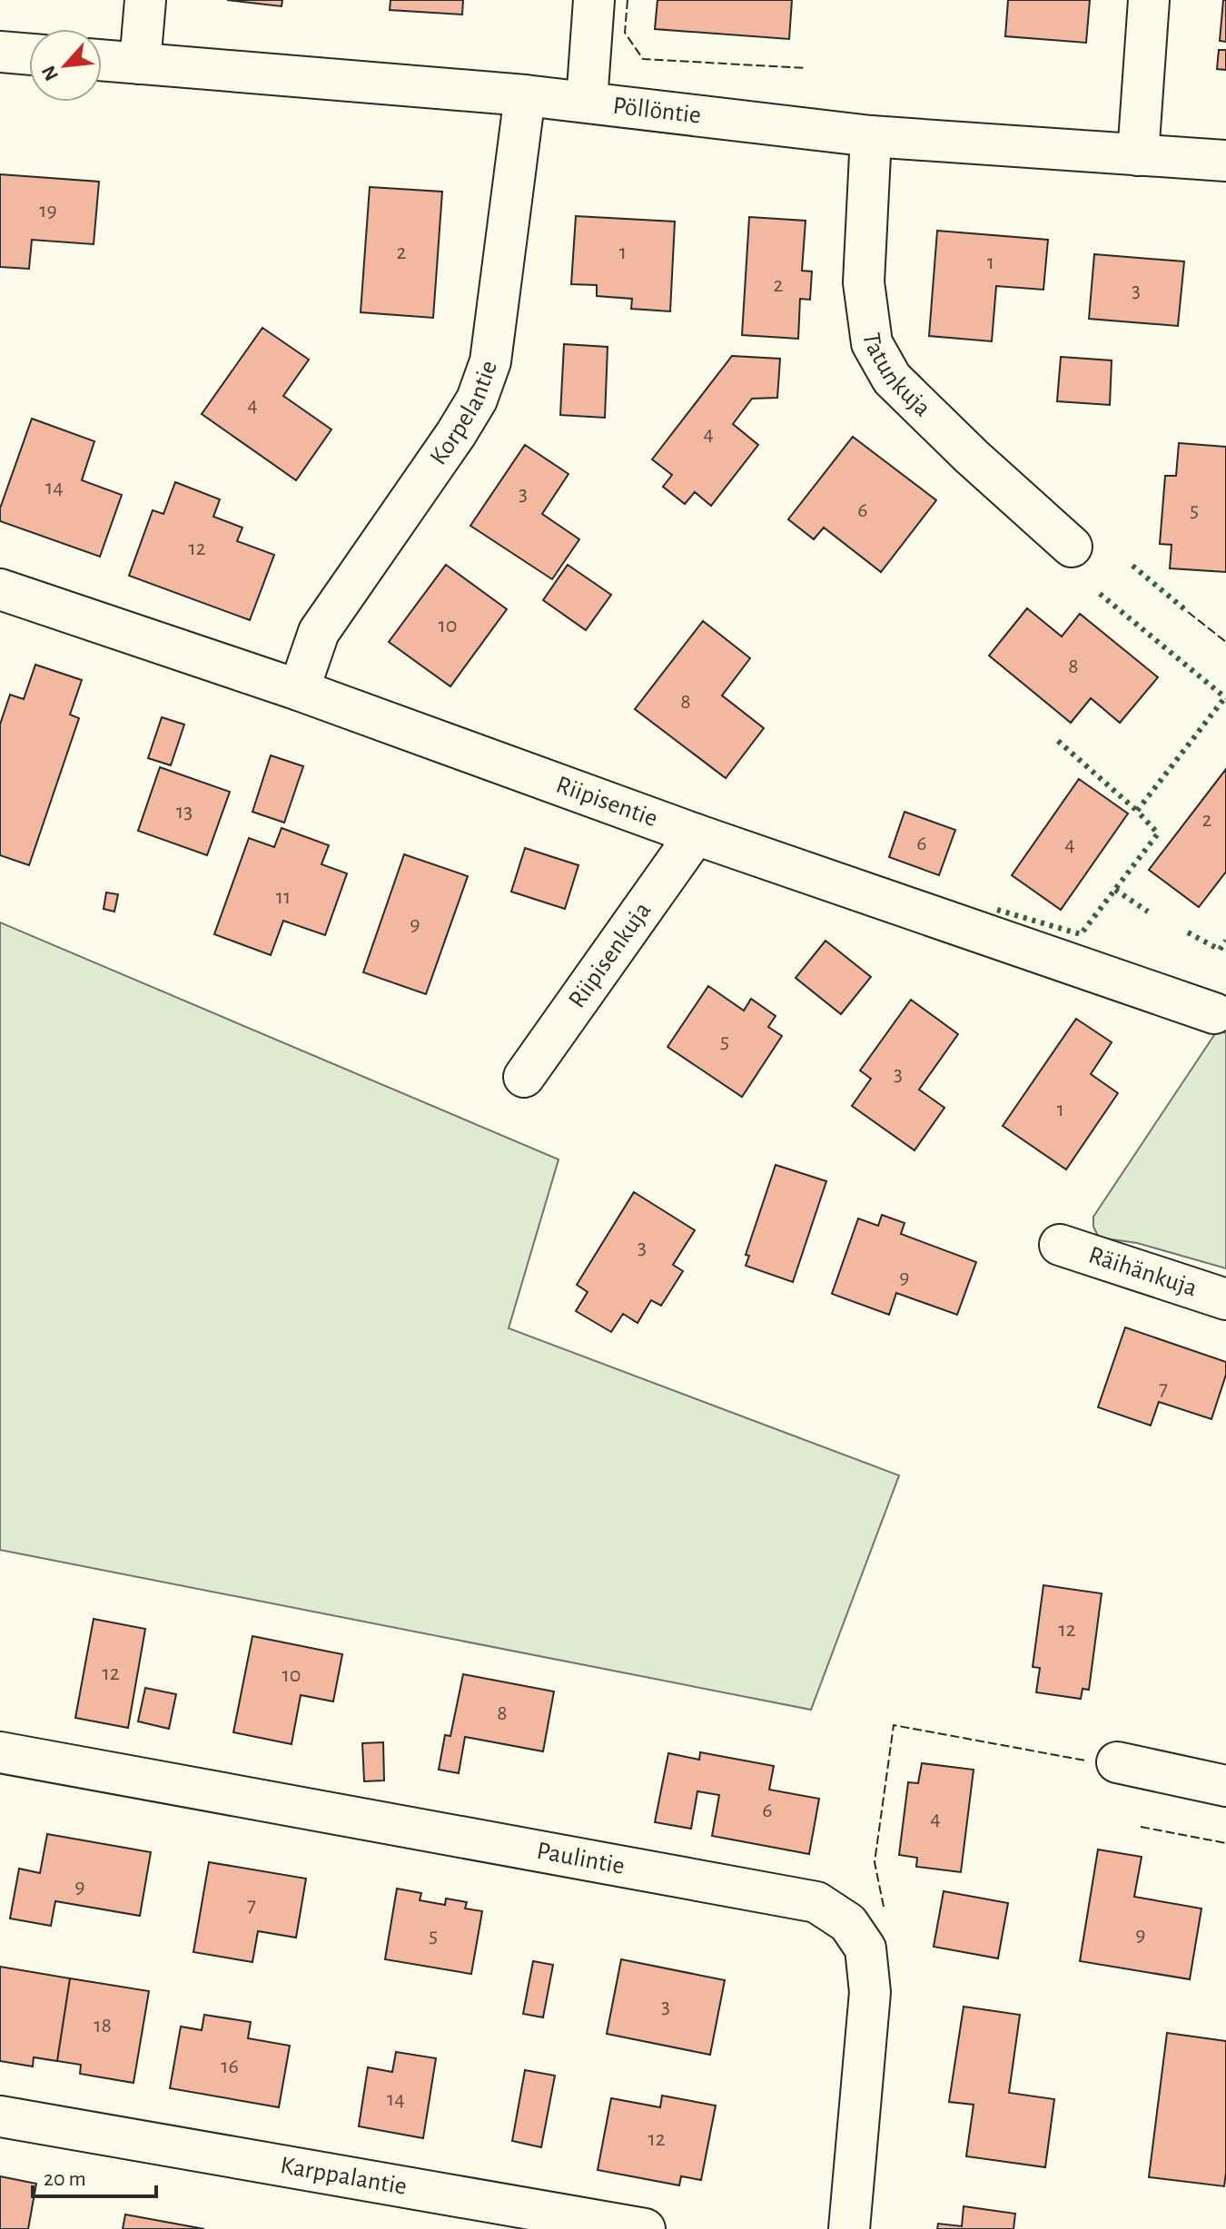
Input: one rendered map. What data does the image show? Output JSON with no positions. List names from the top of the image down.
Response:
{
  "streets": {
    "street": [
      "Pöllöntie",
      "Tatunkuja",
      "Korpelantie",
      "Riipisentie",
      "Riipisenkuja",
      "Räihänkuja",
      "Paulintie",
      "Karppalantie"
    ]
  },
  "crossings": [
    ["Pöllöntie", "Tatunkuja"],
    ["Pöllöntie", "Korpelantie"],
    ["Korpelantie", "Riipisentie"],
    ["Riipisentie", "Riipisenkuja"]
  ],
  "house_numbers": [
    "19",
    "2",
    "1",
    "1",
    "2",
    "3",
    "4",
    "4",
    "14",
    "3",
    "6",
    "5",
    "12",
    "10",
    "8",
    "8",
    "13",
    "2",
    "6",
    "4",
    "11",
    "9",
    "5",
    "3",
    "1",
    "3",
    "9",
    "7",
    "12",
    "12",
    "10",
    "8",
    "6",
    "4",
    "9",
    "7",
    "9",
    "5",
    "3",
    "18",
    "16",
    "14",
    "12"
  ],
  "scale_bar": "20 m",
  "north": "bottom left"
}
